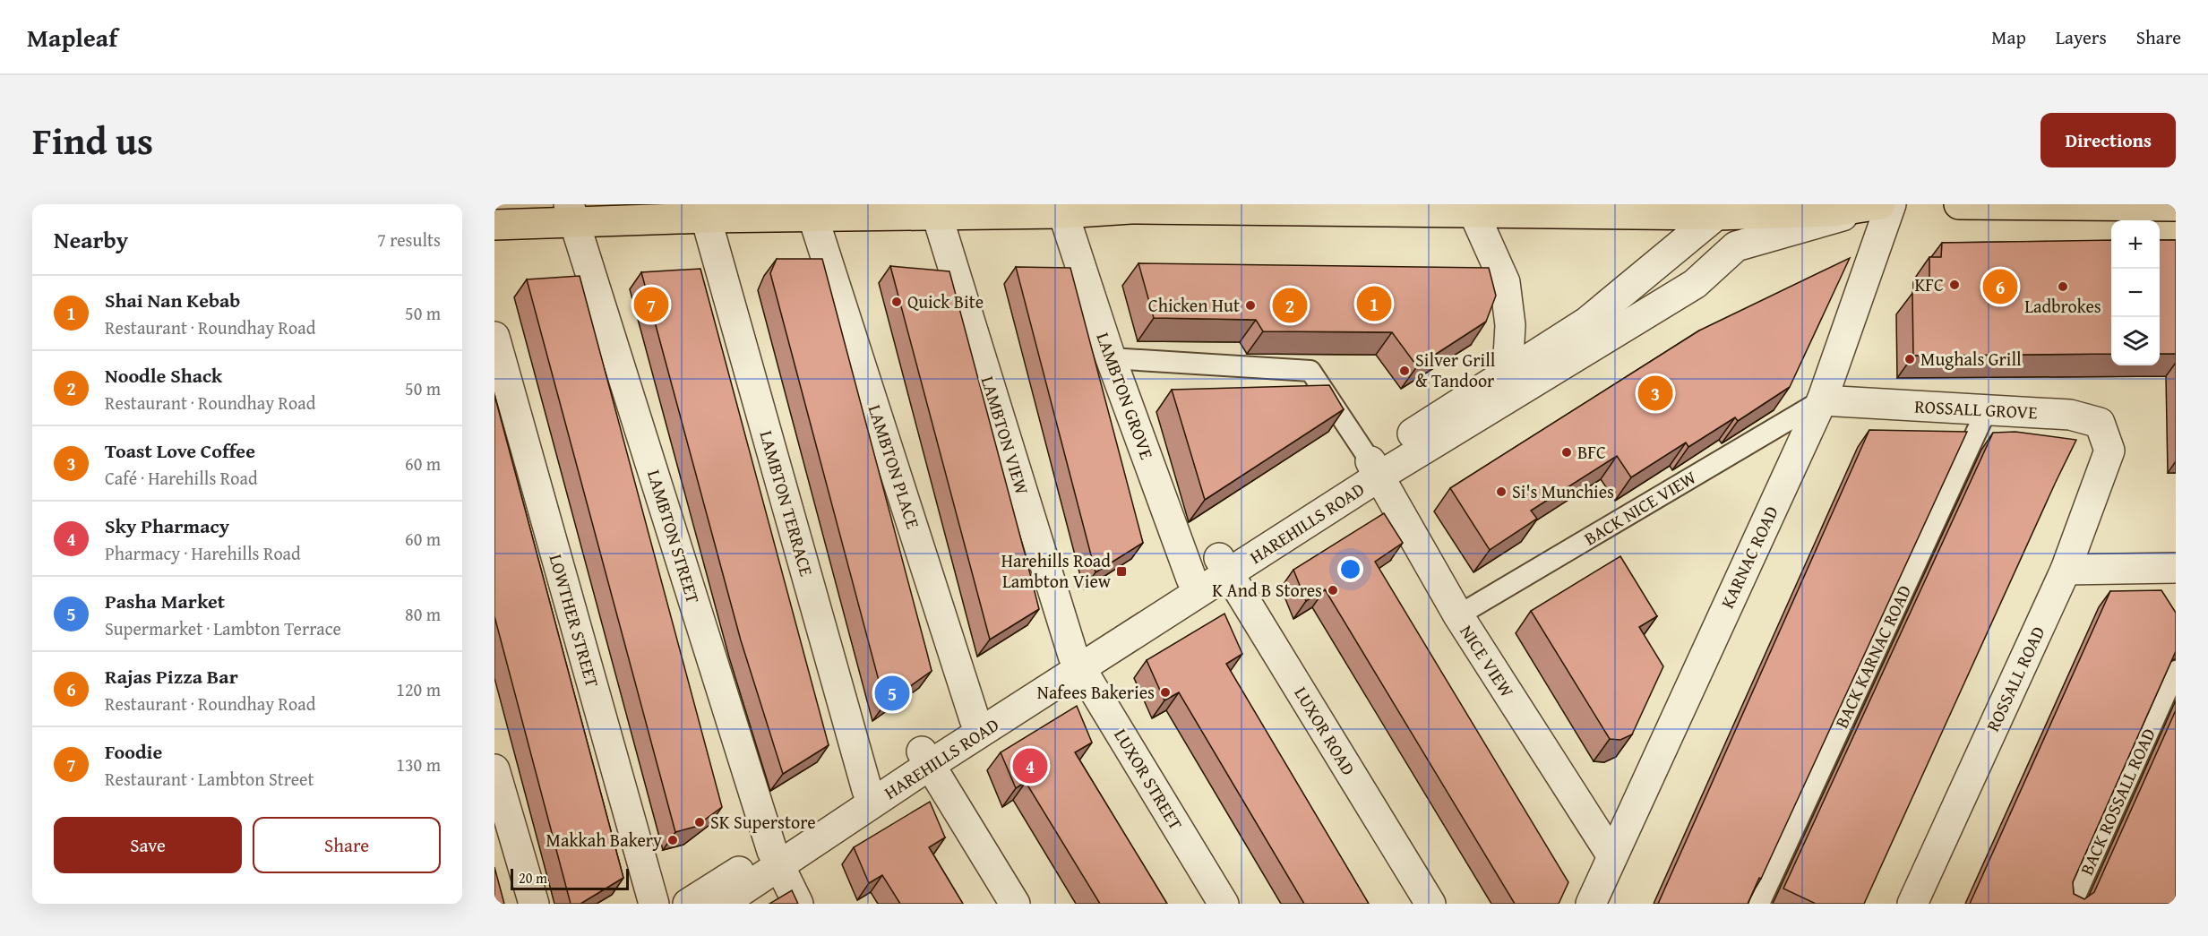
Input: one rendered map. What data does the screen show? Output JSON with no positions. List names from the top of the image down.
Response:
{
  "streets": {
    "street": [
      "LAMBTON GROVE",
      "ROSSALL GROVE",
      "LAMBTON VIEW",
      "LAMBTON PLACE",
      "LAMBTON TERRACE",
      "HAREHILLS ROAD",
      "LAMBTON STREET",
      "KARNAC ROAD",
      "LOWTHER STREET",
      "NICE VIEW",
      "ROSSALL ROAD",
      "LUXOR ROAD",
      "LUXOR STREET"
    ],
    "lane": ["BACK NICE VIEW", "BACK KARNAC ROAD", "BACK ROSSALL ROAD"]
  },
  "crossings": [
    ["LAMBTON GROVE", "HAREHILLS ROAD"],
    ["ROSSALL GROVE", "BACK NICE VIEW"],
    ["ROSSALL GROVE", "KARNAC ROAD"],
    ["ROSSALL GROVE", "BACK KARNAC ROAD"],
    ["ROSSALL GROVE", "ROSSALL ROAD"],
    ["LAMBTON VIEW", "HAREHILLS ROAD"],
    ["LAMBTON VIEW", "LUXOR STREET"],
    ["LAMBTON PLACE", "HAREHILLS ROAD"],
    ["LAMBTON TERRACE", "HAREHILLS ROAD"],
    ["BACK NICE VIEW", "KARNAC ROAD"],
    ["BACK NICE VIEW", "NICE VIEW"],
    ["HAREHILLS ROAD", "LAMBTON STREET"],
    ["HAREHILLS ROAD", "NICE VIEW"],
    ["HAREHILLS ROAD", "LUXOR ROAD"],
    ["HAREHILLS ROAD", "LUXOR STREET"],
    ["KARNAC ROAD", "NICE VIEW"]
  ],
  "places": {
    "other": [
      "KFC",
      "Ladbrokes",
      "Quick Bite",
      "Chicken Hut",
      "Mughals Grill",
      "Silver Grill & Tandoor",
      "BFC",
      "Si's Munchies",
      "K And B Stores",
      "Nafees Bakeries",
      "SK Superstore",
      "Makkah Bakery"
    ],
    "transit": ["Harehills Road Lambton View"]
  },
  "scale_bar": "20 m",
  "page": {
    "header": "Mapleaf",
    "nav": ["Map", "Layers", "Share"],
    "title": "Find us",
    "buttons": [
      "Directions",
      ["Save", "Share"]
    ],
    "heading": ["Nearby", "7 results"],
    "map_buttons": ["+", "−"],
    "pins": [
      "6",
      "1",
      "7",
      "2",
      "3",
      "5",
      "4"
    ],
    "list": [
      {
        "mark": "1",
        "name": "Shai Nan Kebab",
        "note": "Restaurant · Roundhay Road",
        "value": "50 m"
      },
      {
        "mark": "2",
        "name": "Noodle Shack",
        "note": "Restaurant · Roundhay Road",
        "value": "50 m"
      },
      {
        "mark": "3",
        "name": "Toast Love Coffee",
        "note": "Café · Harehills Road",
        "value": "60 m"
      },
      {
        "mark": "4",
        "name": "Sky Pharmacy",
        "note": "Pharmacy · Harehills Road",
        "value": "60 m"
      },
      {
        "mark": "5",
        "name": "Pasha Market",
        "note": "Supermarket · Lambton Terrace",
        "value": "80 m"
      },
      {
        "mark": "6",
        "name": "Rajas Pizza Bar",
        "note": "Restaurant · Roundhay Road",
        "value": "120 m"
      },
      {
        "mark": "7",
        "name": "Foodie",
        "note": "Restaurant · Lambton Street",
        "value": "130 m"
      }
    ],
    "scale": "20 m"
  }
}
